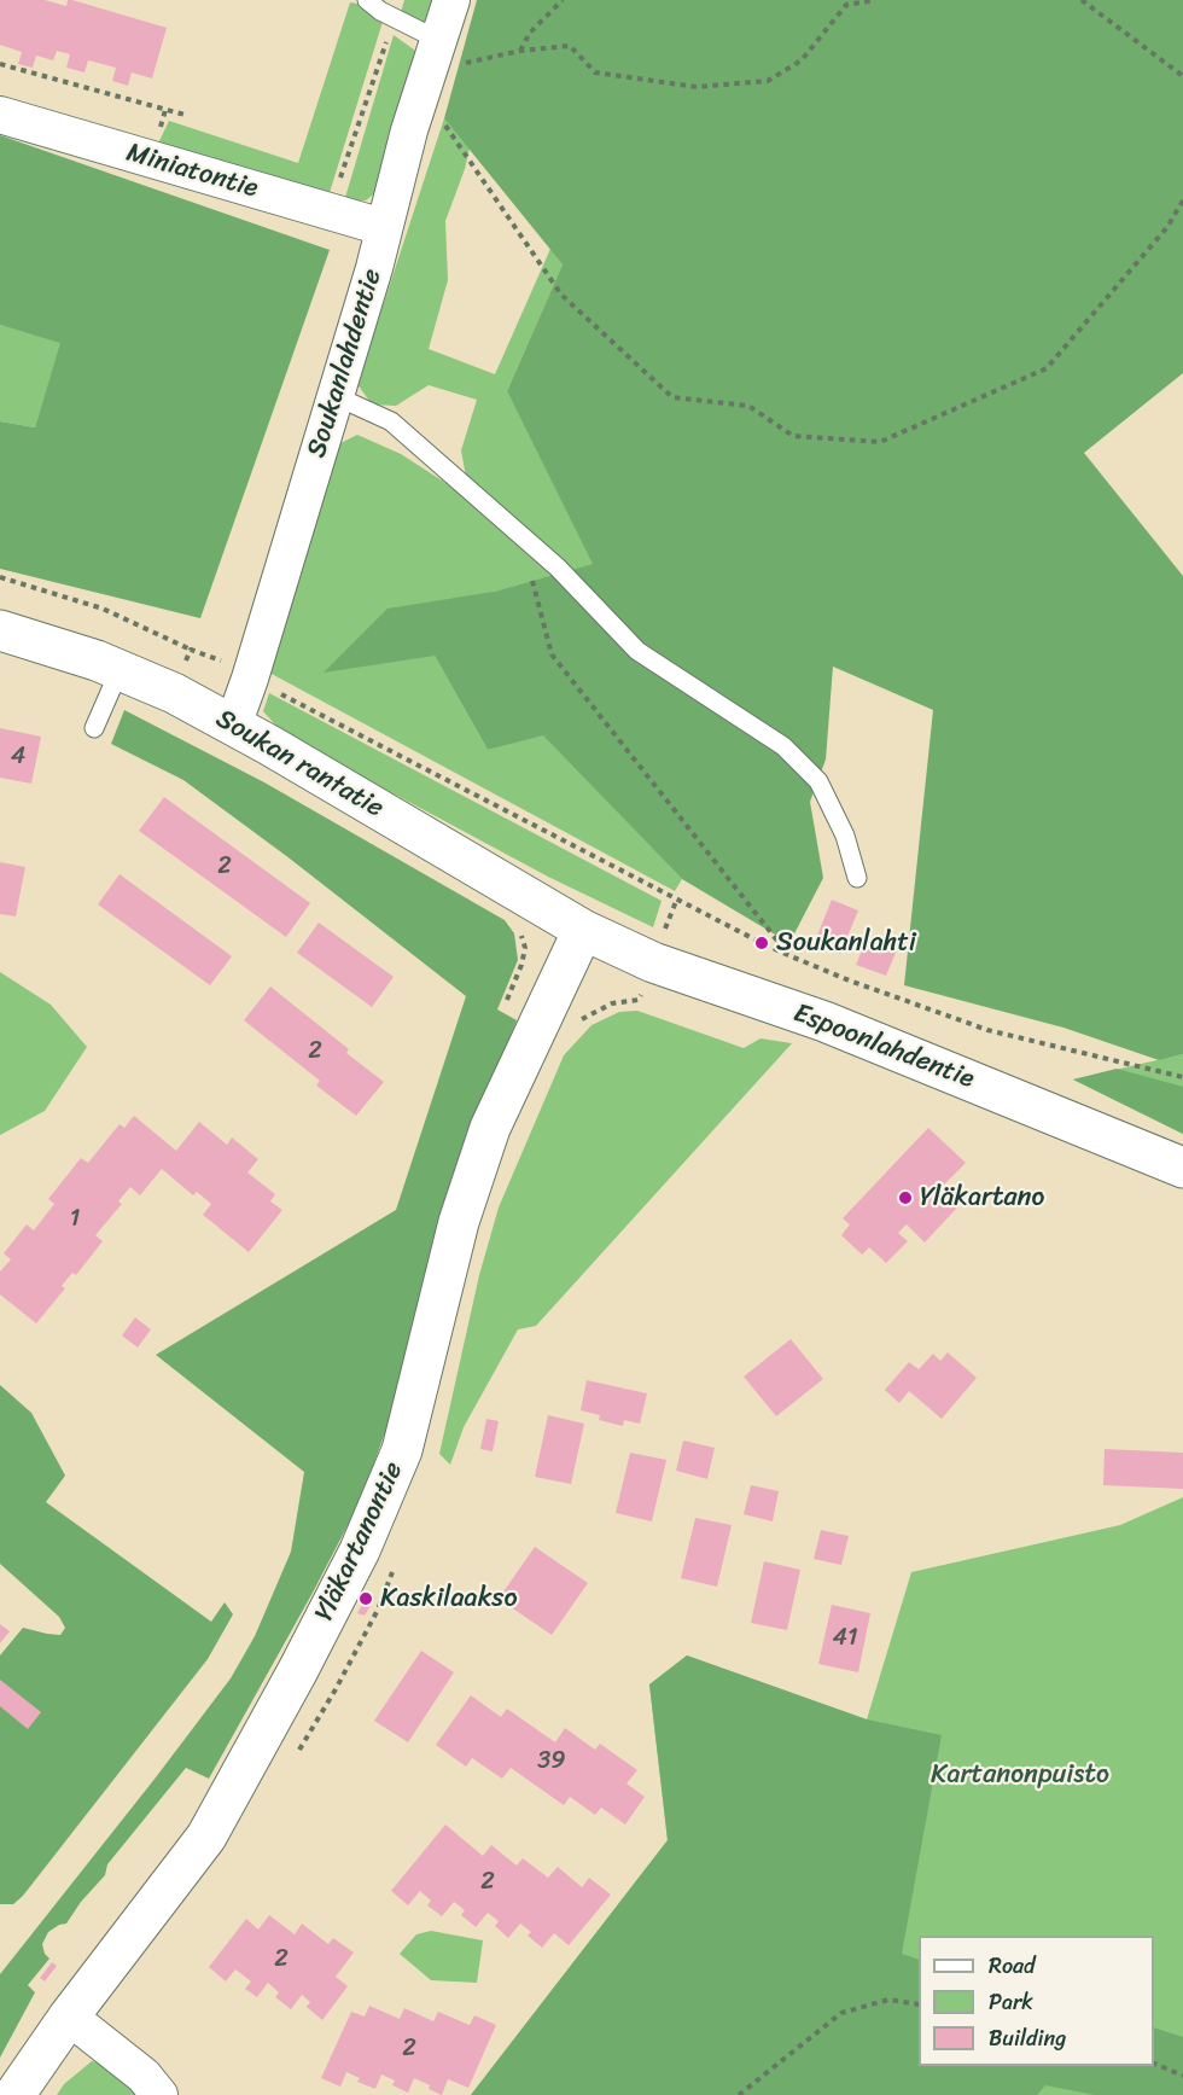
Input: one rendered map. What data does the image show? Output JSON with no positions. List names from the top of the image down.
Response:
{
  "streets": {
    "street": [
      "Miniatontie",
      "Soukanlahdentie",
      "Soukan rantatie",
      "Espoonlahdentie",
      "Yläkartanontie"
    ]
  },
  "crossings": [
    ["Miniatontie", "Soukanlahdentie"],
    ["Soukanlahdentie", "Soukan rantatie"],
    ["Soukan rantatie", "Espoonlahdentie"],
    ["Soukan rantatie", "Yläkartanontie"],
    ["Espoonlahdentie", "Yläkartanontie"]
  ],
  "parks": ["Kartanonpuisto"],
  "places": ["Soukanlahti", "Yläkartano", "Kaskilaakso"],
  "house_numbers": [
    "4",
    "2",
    "2",
    "1",
    "41",
    "39",
    "2",
    "2",
    "2"
  ],
  "legend": ["Road", "Park", "Building"]
}
